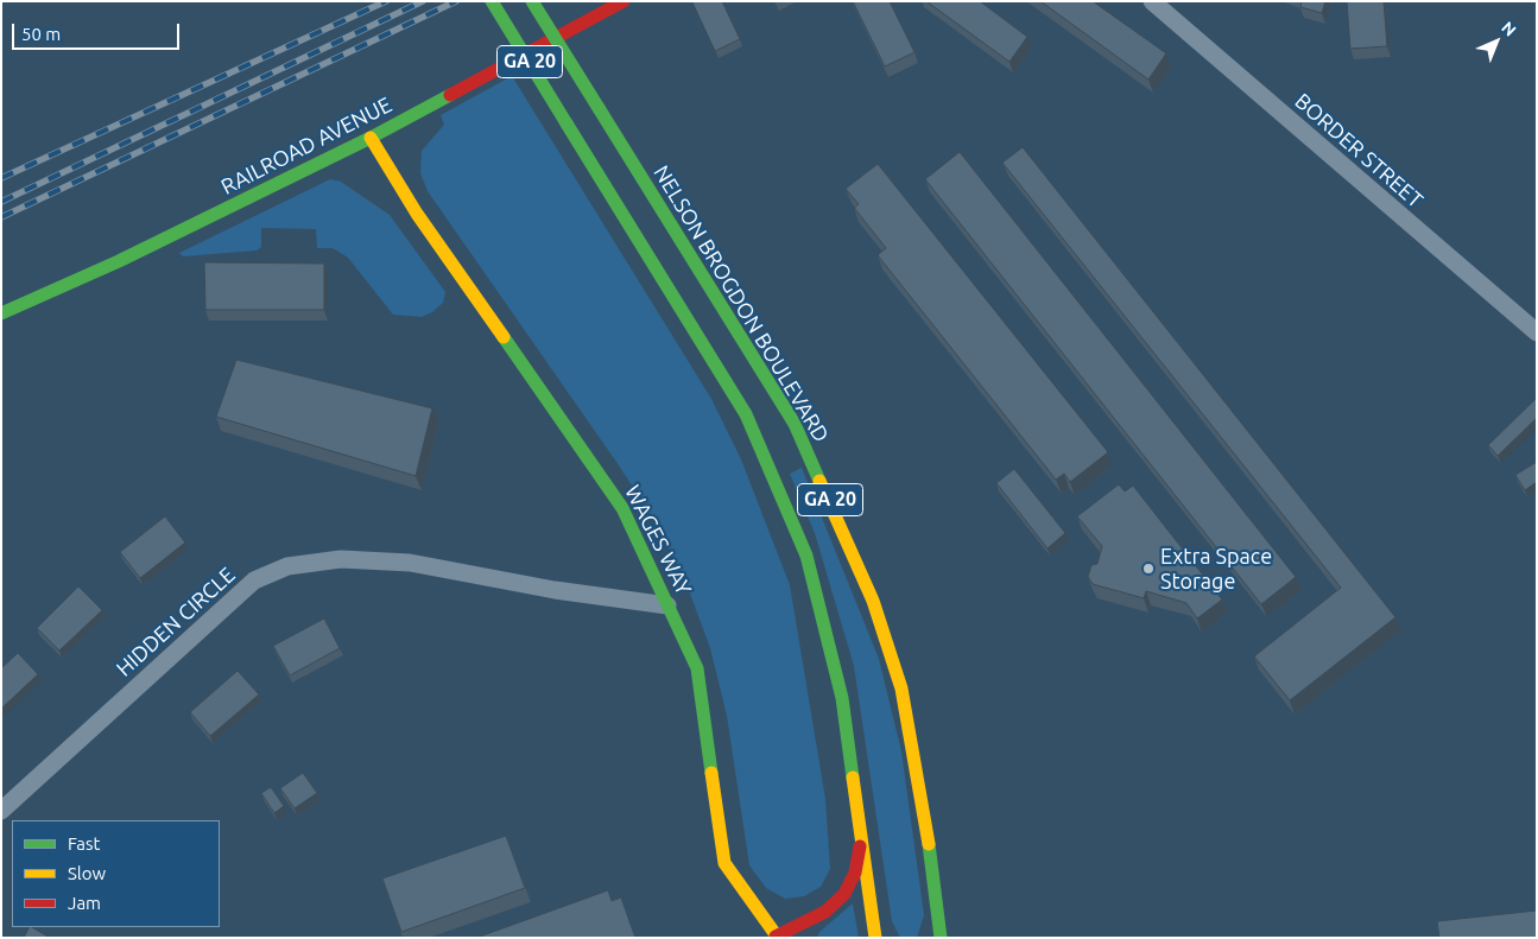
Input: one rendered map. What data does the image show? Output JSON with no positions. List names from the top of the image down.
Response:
{
  "streets": {
    "main road": [
      "GA 20",
      "RAILROAD AVENUE",
      "NELSON BROGDON BOULEVARD",
      "WAGES WAY"
    ],
    "street": ["BORDER STREET", "HIDDEN CIRCLE"]
  },
  "crossings": [
    ["RAILROAD AVENUE", "WAGES WAY"],
    ["WAGES WAY", "HIDDEN CIRCLE"]
  ],
  "places": ["Extra Space Storage"],
  "legend": ["Fast", "Slow", "Jam"],
  "scale_bar": "50 m",
  "north": "top right"
}
